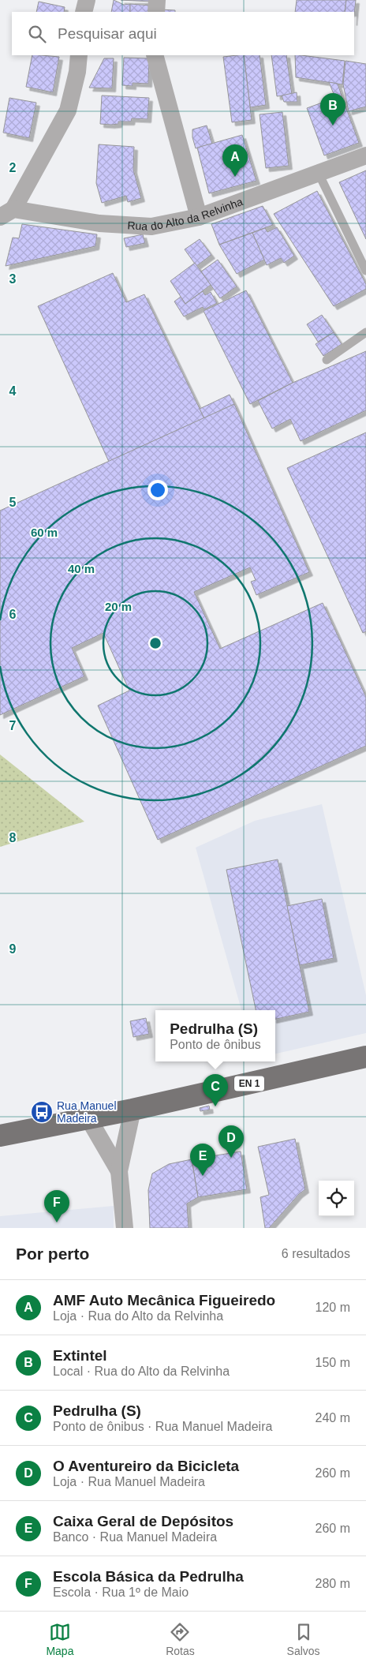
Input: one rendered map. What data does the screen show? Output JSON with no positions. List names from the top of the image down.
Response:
{
  "streets": {
    "main road": ["EN 1"],
    "street": ["Rua do Alto da Relvinha"]
  },
  "places": {
    "bus stop": ["Rua Manuel Madeira"]
  },
  "page": {
    "search": "Pesquisar aqui",
    "pins": [
      "B",
      "A",
      "C",
      "D",
      "E",
      "F"
    ],
    "popup": ["Pedrulha (S)", "Ponto de ônibus"],
    "heading": ["Por perto", "6 resultados"],
    "list": [
      {
        "mark": "A",
        "name": "AMF Auto Mecânica Figueiredo",
        "note": "Loja · Rua do Alto da Relvinha",
        "value": "120 m"
      },
      {
        "mark": "B",
        "name": "Extintel",
        "note": "Local · Rua do Alto da Relvinha",
        "value": "150 m"
      },
      {
        "mark": "C",
        "name": "Pedrulha (S)",
        "note": "Ponto de ônibus · Rua Manuel Madeira",
        "value": "240 m"
      },
      {
        "mark": "D",
        "name": "O Aventureiro da Bicicleta",
        "note": "Loja · Rua Manuel Madeira",
        "value": "260 m"
      },
      {
        "mark": "E",
        "name": "Caixa Geral de Depósitos",
        "note": "Banco · Rua Manuel Madeira",
        "value": "260 m"
      },
      {
        "mark": "F",
        "name": "Escola Básica da Pedrulha",
        "note": "Escola · Rua 1º de Maio",
        "value": "280 m"
      }
    ],
    "nav": ["Mapa", "Rotas", "Salvos"]
  },
  "grid": {
    "rows": [
      "2",
      "3",
      "4",
      "5",
      "6",
      "7",
      "8",
      "9"
    ]
  },
  "rings": ["60 m", "40 m", "20 m"]
}
